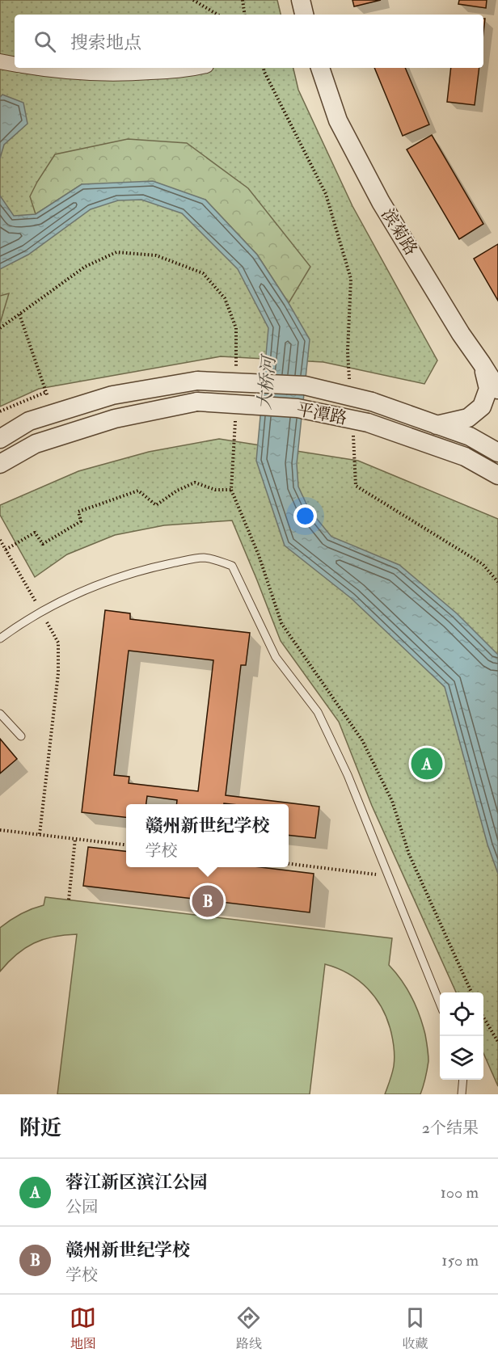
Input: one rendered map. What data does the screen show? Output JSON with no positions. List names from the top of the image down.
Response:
{
  "streets": {
    "street": ["滨菊路", "平潭路"]
  },
  "water": ["大桥河"],
  "page": {
    "search": "搜索地点",
    "pins": ["A", "B"],
    "popup": ["赣州新世纪学校", "学校"],
    "heading": ["附近", "2个结果"],
    "list": [
      {
        "mark": "A",
        "name": "蓉江新区滨江公园",
        "note": "公园",
        "value": "100 m"
      },
      {
        "mark": "B",
        "name": "赣州新世纪学校",
        "note": "学校",
        "value": "150 m"
      }
    ],
    "nav": ["地图", "路线", "收藏"]
  }
}
